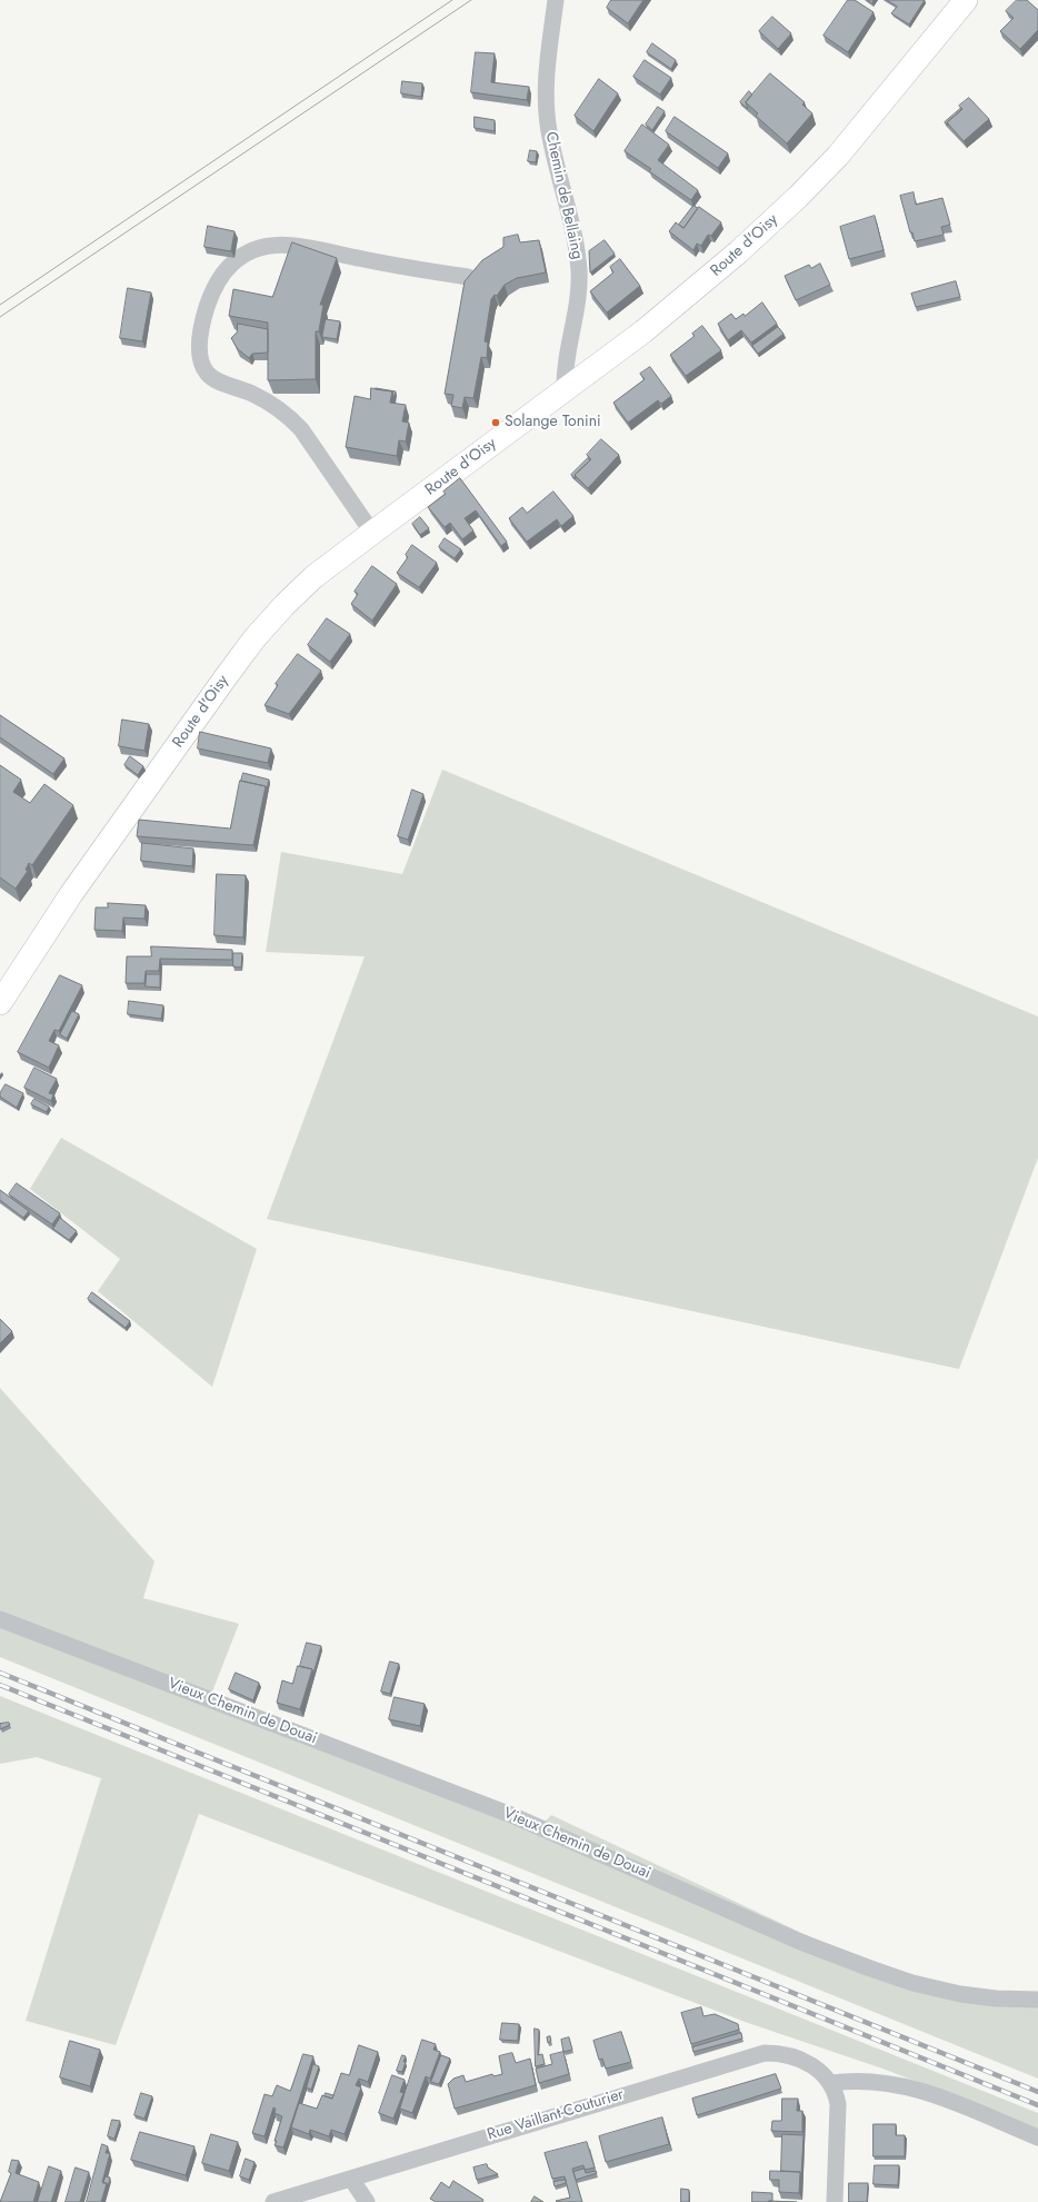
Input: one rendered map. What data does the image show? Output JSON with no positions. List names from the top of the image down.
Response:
{
  "streets": {
    "street": [
      "Chemin de Bellaing",
      "Route d'Oisy",
      "Vieux Chemin de Douai",
      "Rue Vaillant-Couturier"
    ]
  },
  "crossings": [
    ["Chemin de Bellaing", "Route d'Oisy"]
  ],
  "places": ["Solange Tonini"]
}
